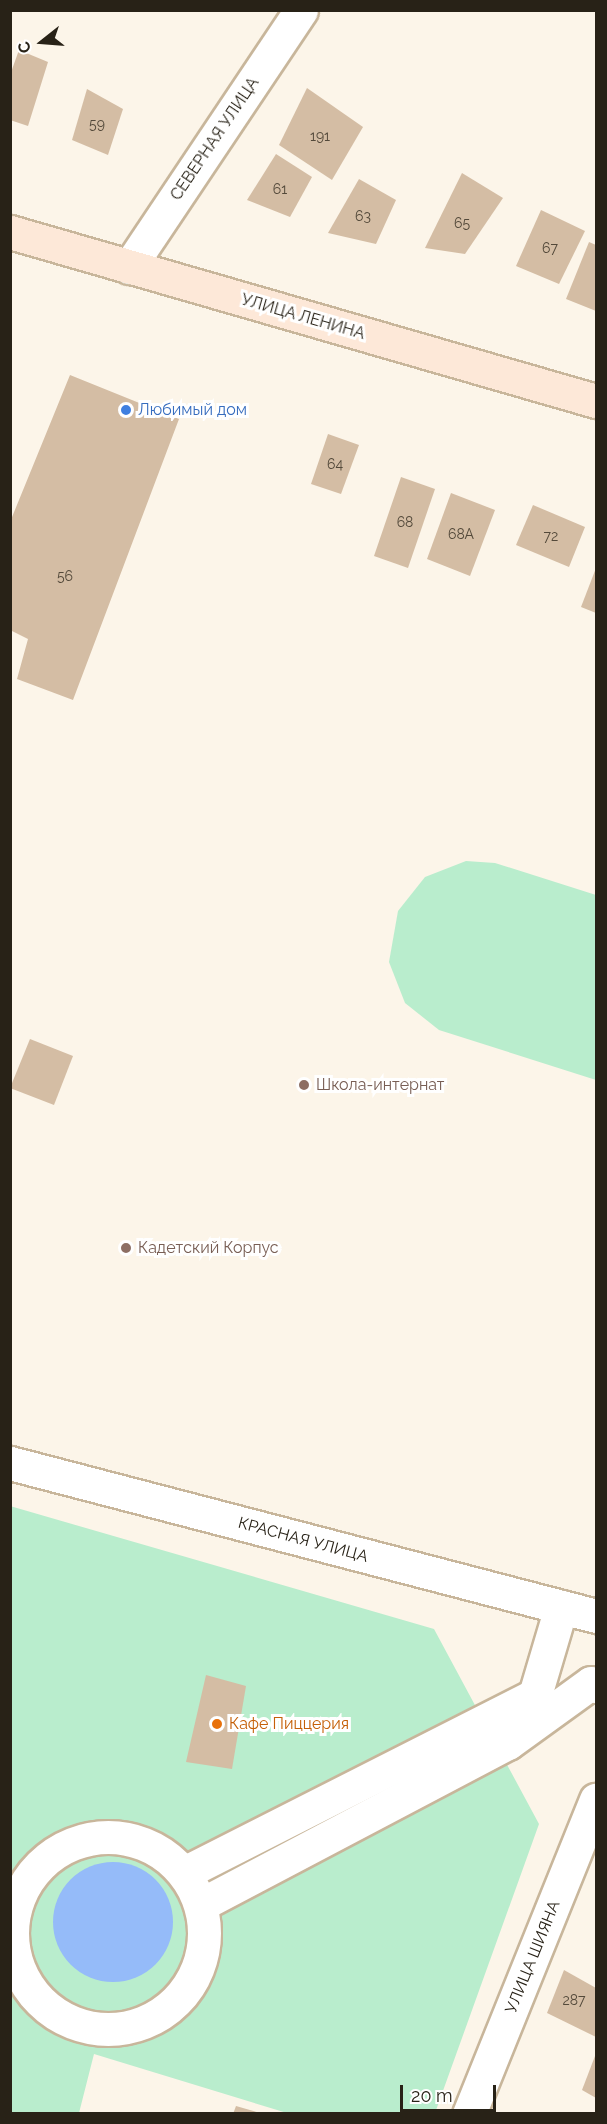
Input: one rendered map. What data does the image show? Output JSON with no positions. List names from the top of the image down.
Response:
{
  "streets": {
    "main road": ["УЛИЦА ЛЕНИНА"],
    "street": ["СЕВЕРНАЯ УЛИЦА", "КРАСНАЯ УЛИЦА", "УЛИЦА ШИЯНА"]
  },
  "crossings": [
    ["СЕВЕРНАЯ УЛИЦА", "УЛИЦА ЛЕНИНА"]
  ],
  "places": [
    "Любимый дом",
    "Школа-интернат",
    "Кадетский Корпус",
    "Кафе Пиццерия"
  ],
  "house_numbers": [
    "59",
    "191",
    "61",
    "63",
    "65",
    "67",
    "64",
    "68",
    "68А",
    "72",
    "56",
    "287"
  ],
  "scale_bar": "20 m",
  "north": "left"
}
